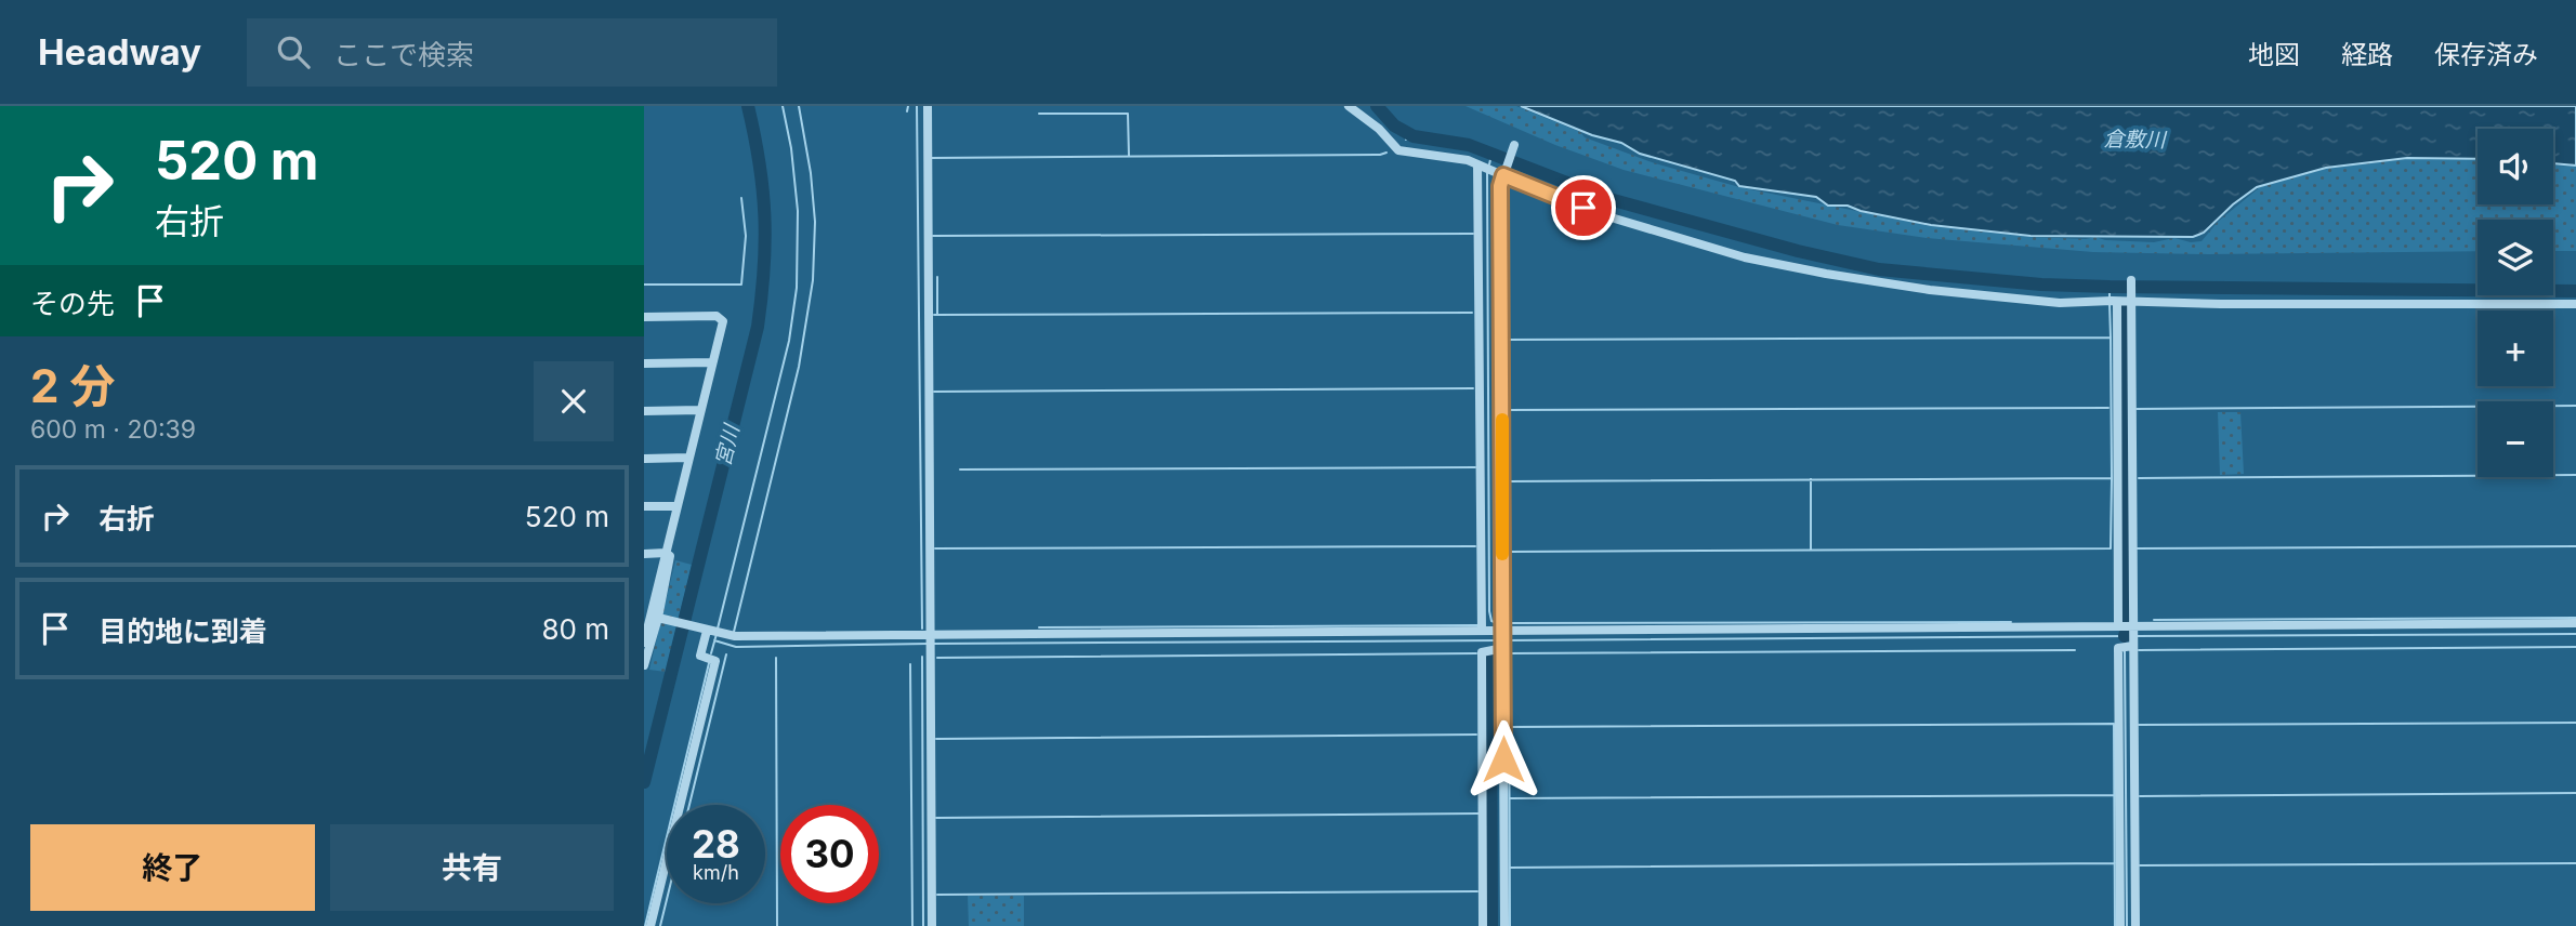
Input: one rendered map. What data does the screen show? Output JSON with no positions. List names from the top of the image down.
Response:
{
  "water": ["倉敷川", "宮川"],
  "page": {
    "header": "Headway",
    "search": "ここで検索",
    "nav": ["地図", "経路", "保存済み"],
    "turn": ["520 m", "右折"],
    "map_buttons": ["+", "−"],
    "then": "その先",
    "heading": ["2 分", "600 m · 20:39"],
    "list": [
      {
        "name": "右折",
        "value": "520 m"
      },
      {
        "name": "目的地に到着",
        "value": "80 m"
      }
    ],
    "speed": "28 km/h",
    "limit": "30",
    "buttons": ["終了", "共有"]
  }
}
